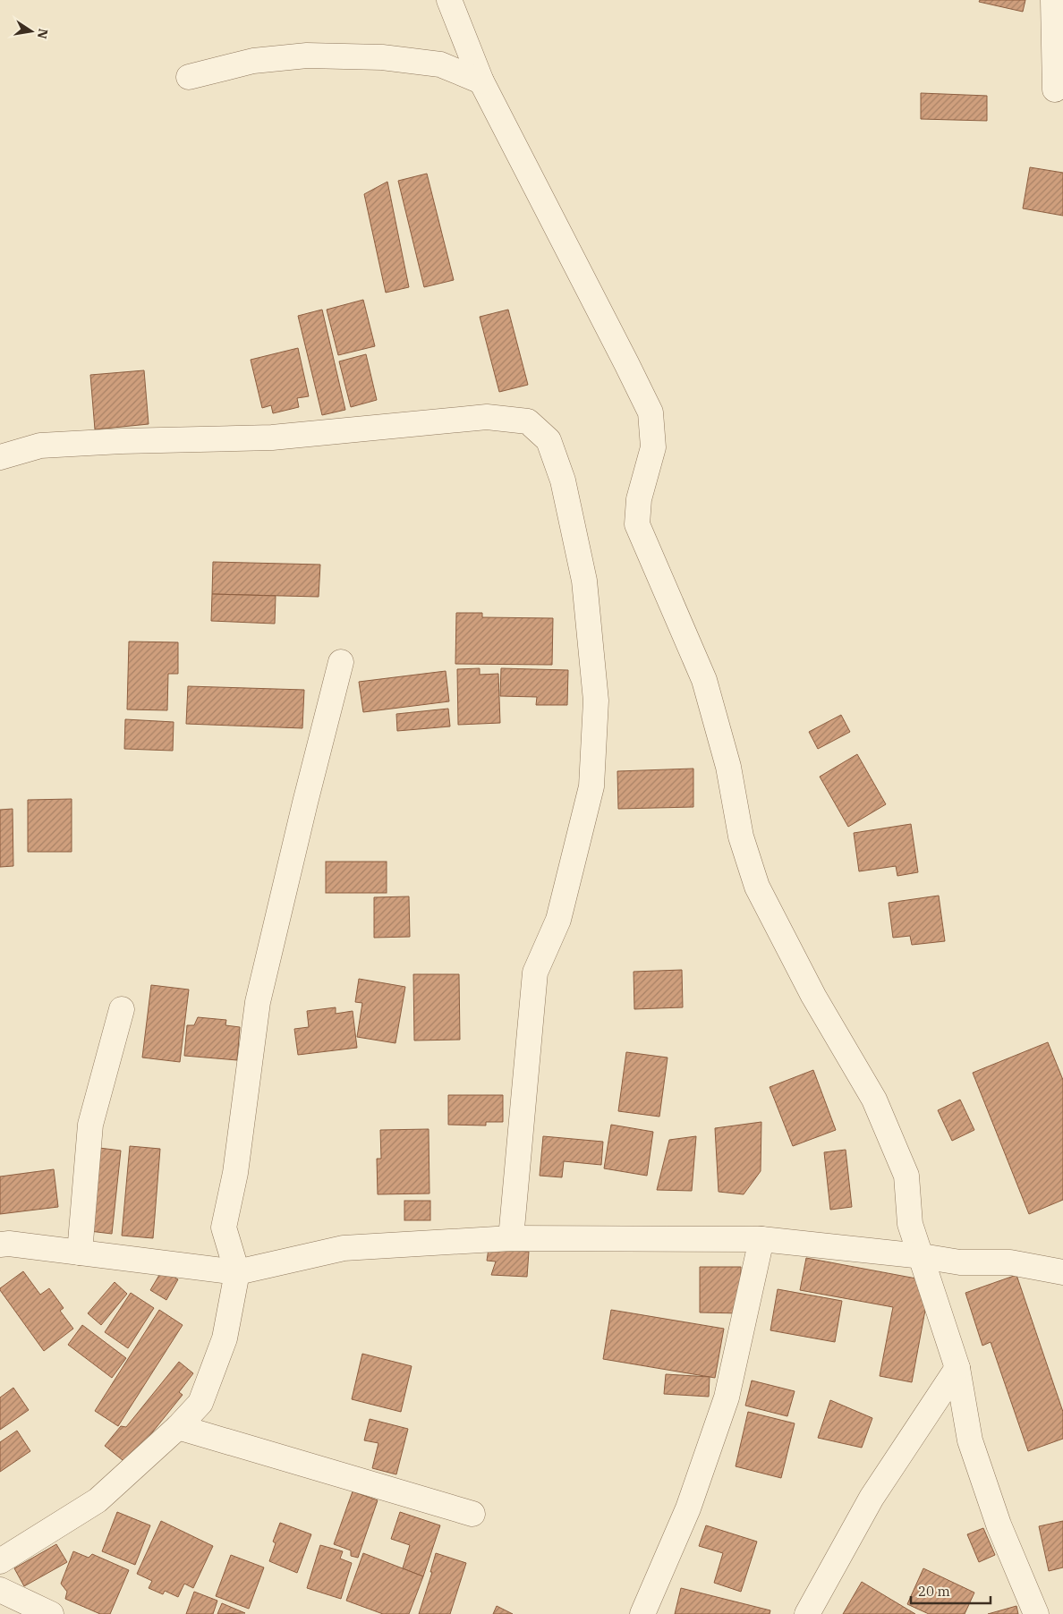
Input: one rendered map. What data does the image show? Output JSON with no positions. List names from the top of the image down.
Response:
{
  "scale_bar": "20 m",
  "north": "right"
}
